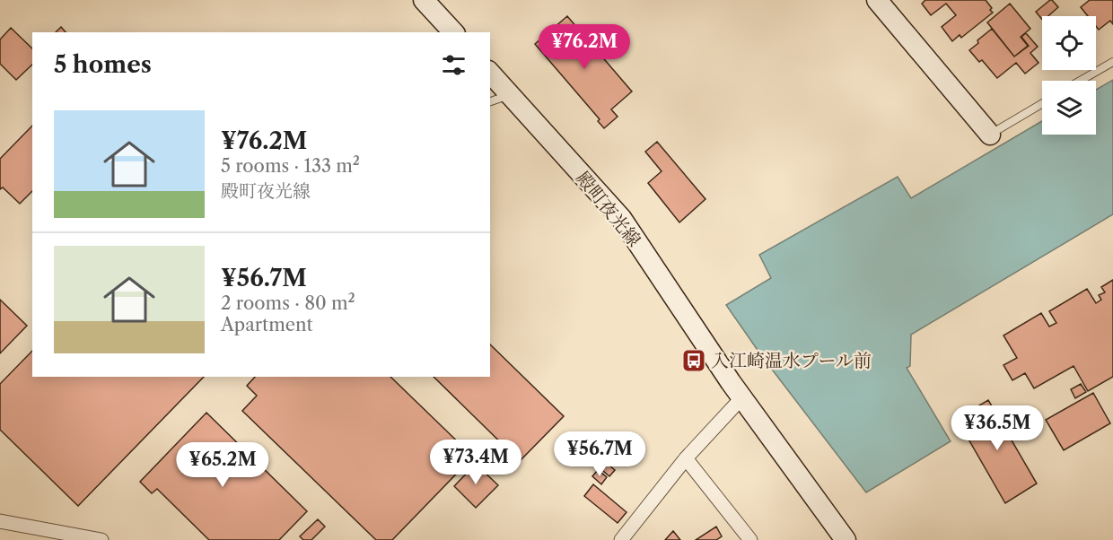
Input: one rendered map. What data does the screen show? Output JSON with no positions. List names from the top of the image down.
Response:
{
  "streets": {
    "street": ["殿町夜光線"]
  },
  "places": {
    "bus stop": ["入江崎温水プール前"]
  },
  "page": {
    "price": [
      "¥76.2M",
      "¥36.5M",
      "¥56.7M",
      "¥73.4M",
      "¥65.2M"
    ],
    "heading": "5 homes",
    "list": [
      {
        "name": "¥76.2M",
        "note": "5 rooms · 133 m² · 殿町夜光線"
      },
      {
        "name": "¥56.7M",
        "note": "2 rooms · 80 m² · Apartment"
      }
    ]
  }
}
